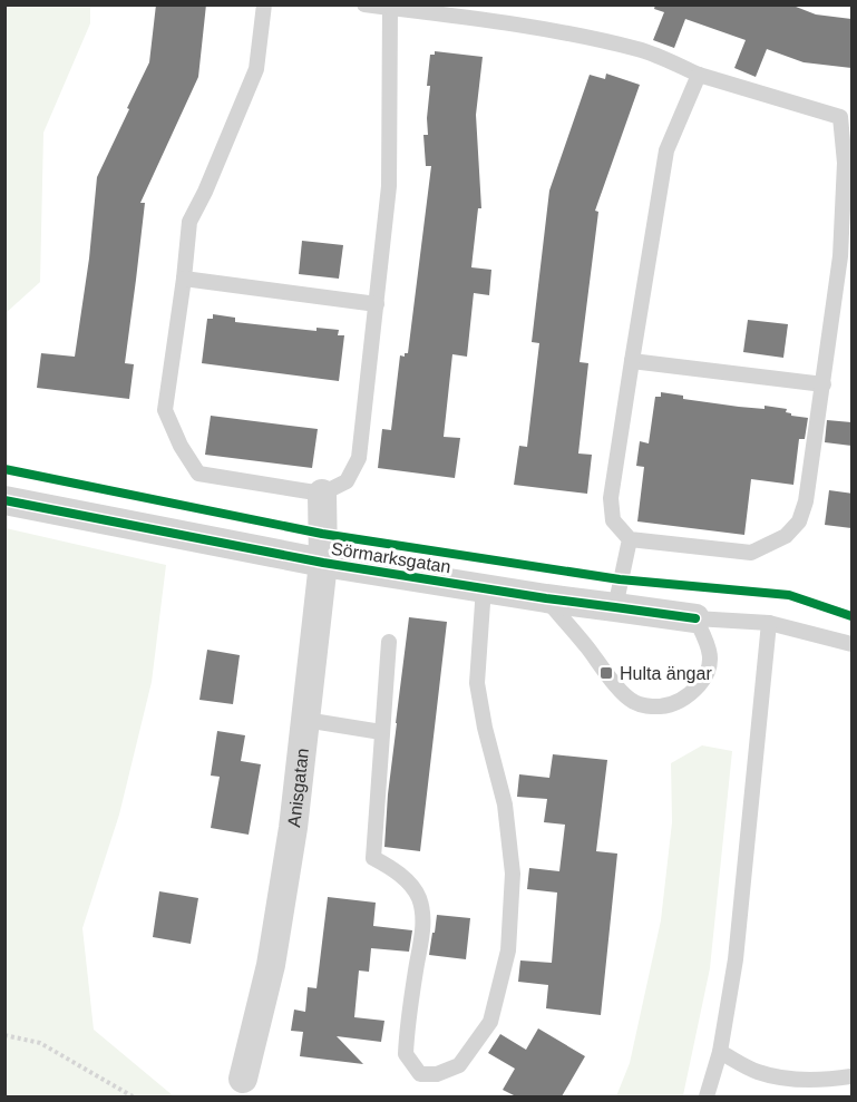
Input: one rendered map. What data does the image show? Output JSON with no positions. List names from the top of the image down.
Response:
{
  "streets": {
    "street": ["Sörmarksgatan", "Anisgatan"]
  },
  "crossings": [
    ["Sörmarksgatan", "Anisgatan"]
  ],
  "places": {
    "transit": ["Hulta ängar"]
  }
}
